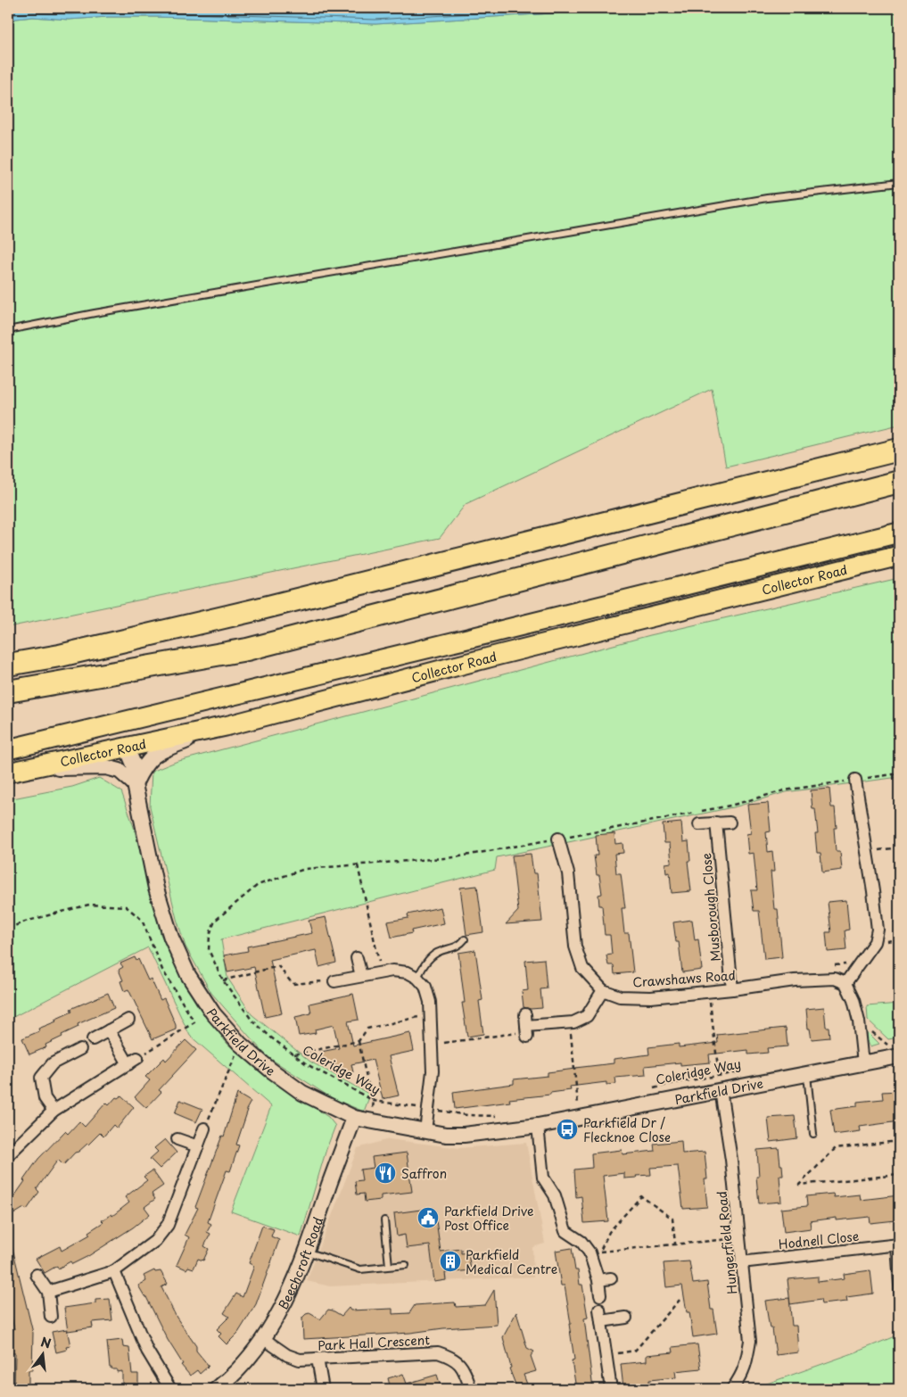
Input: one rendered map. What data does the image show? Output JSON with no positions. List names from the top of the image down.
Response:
{
  "streets": {
    "highway": ["Collector Road"],
    "street": [
      "Musborough Close",
      "Crawshaws Road",
      "Parkfield Drive",
      "Hodnell Close",
      "Hungerfield Road",
      "Beechcroft Road",
      "Park Hall Crescent"
    ],
    "path": ["Coleridge Way"]
  },
  "crossings": [
    ["Collector Road", "Parkfield Drive"],
    ["Musborough Close", "Crawshaws Road"],
    ["Parkfield Drive", "Hungerfield Road"],
    ["Parkfield Drive", "Beechcroft Road"],
    ["Hodnell Close", "Hungerfield Road"],
    ["Beechcroft Road", "Park Hall Crescent"]
  ],
  "places": {
    "bus stop": ["Parkfield Dr / Flecknoe Close"],
    "restaurant": ["Saffron"],
    "public building": ["Parkfield Drive Post Office"],
    "building": ["Parkfield Medical Centre"]
  },
  "north": "top"
}
